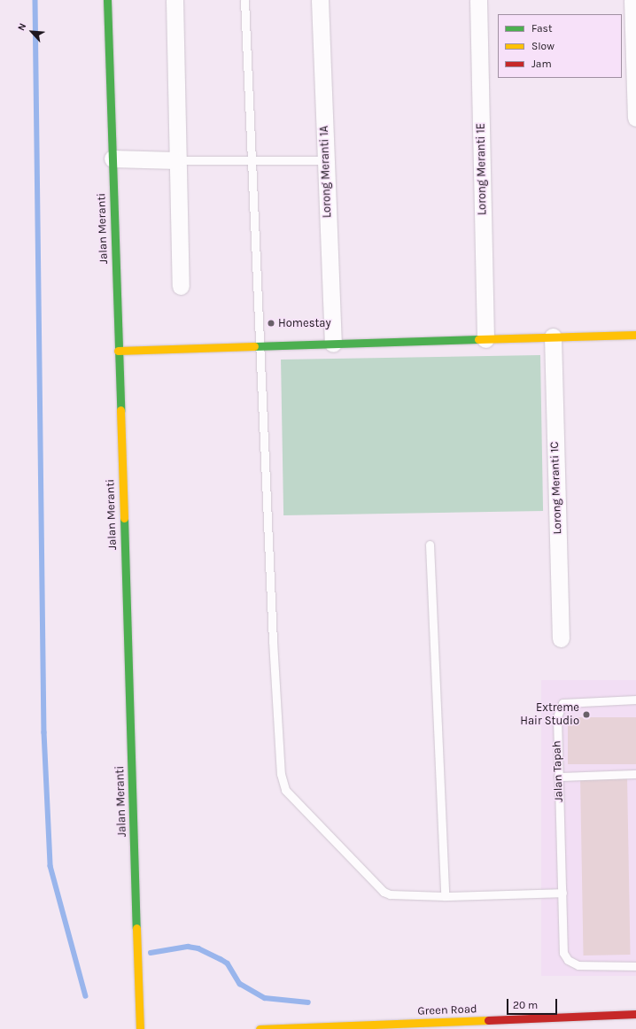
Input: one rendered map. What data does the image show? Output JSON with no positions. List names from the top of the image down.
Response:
{
  "streets": {
    "main road": ["Jalan Meranti", "Green Road"],
    "street": ["Lorong Meranti 1E", "Lorong Meranti 1A", "Lorong Meranti 1C"],
    "lane": ["Jalan Tapah"]
  },
  "places": ["Homestay", "Extreme Hair Studio"],
  "legend": ["Fast", "Slow", "Jam"],
  "scale_bar": "20 m",
  "north": "top left"
}
